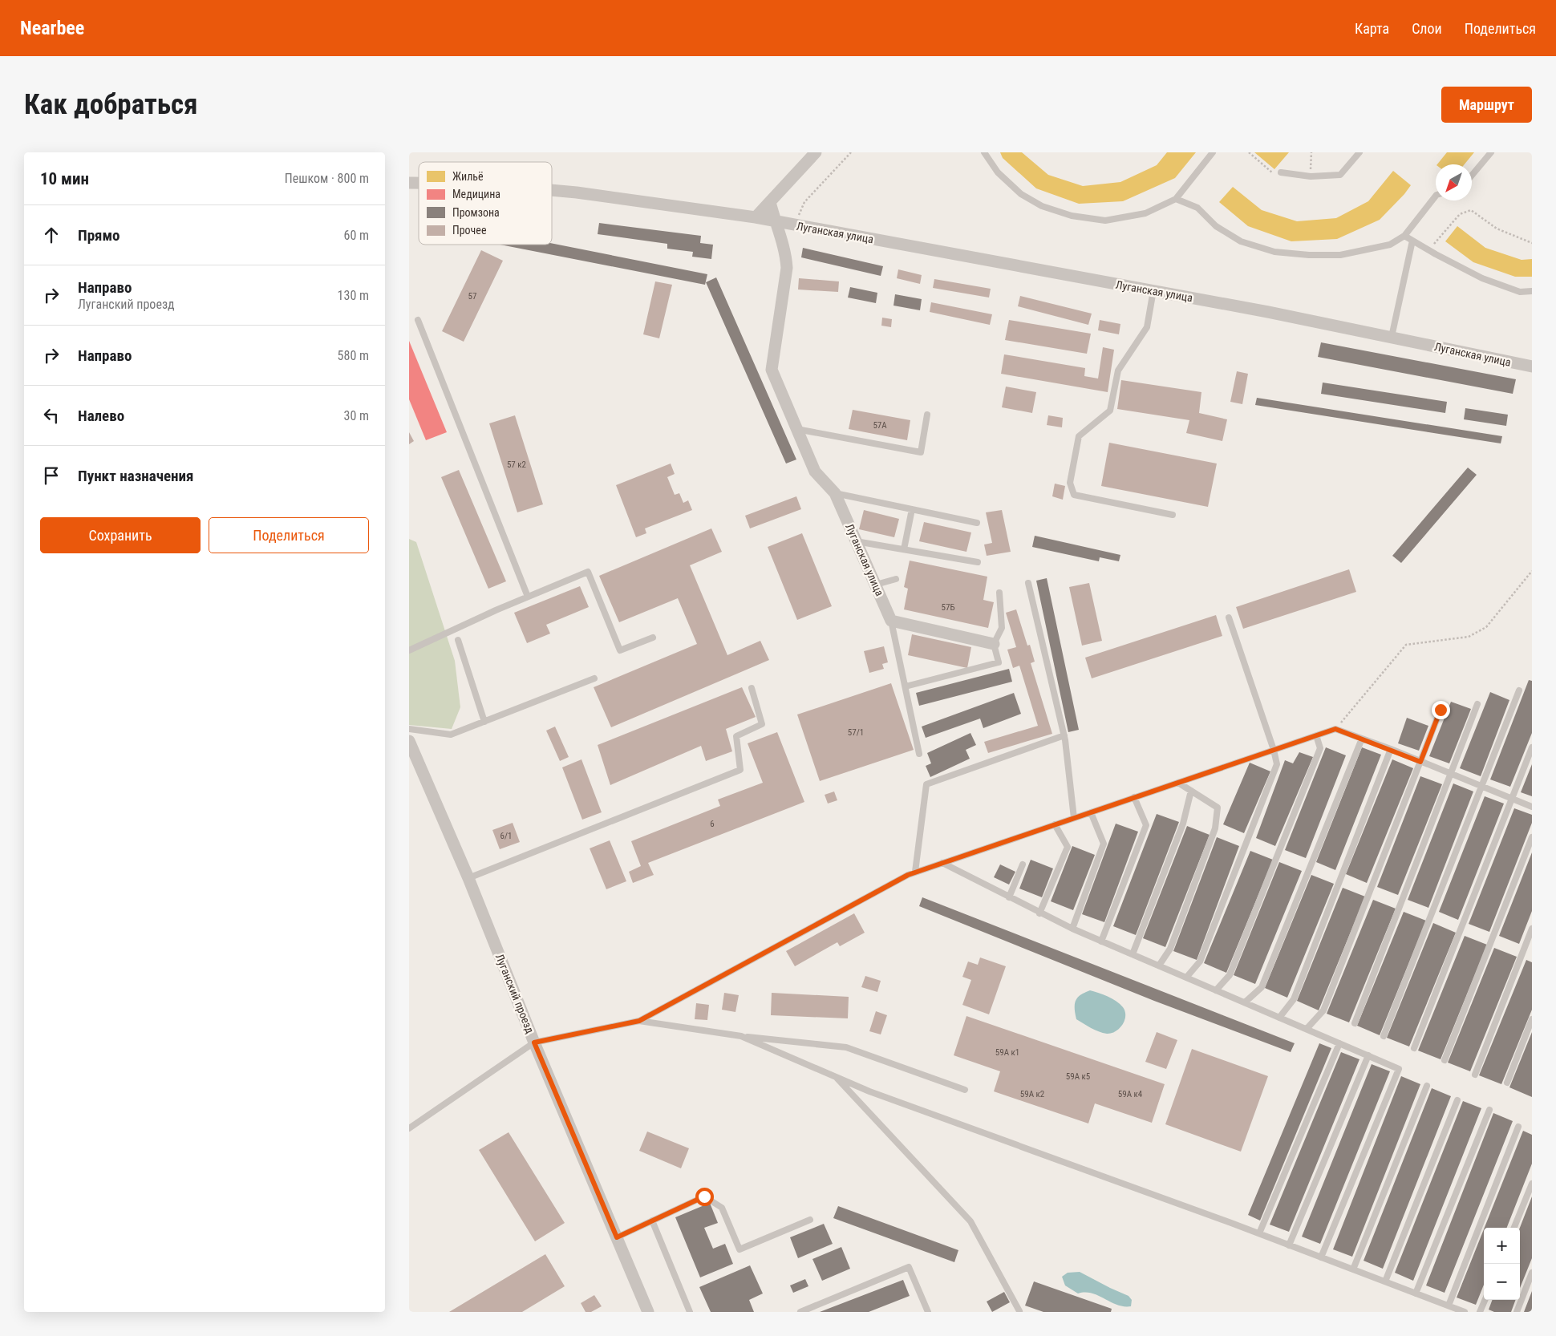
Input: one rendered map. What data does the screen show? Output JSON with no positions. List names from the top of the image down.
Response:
{
  "streets": {
    "street": ["Луганская улица", "Луганский проезд"]
  },
  "house_numbers": [
    "57",
    "57А",
    "57 к2",
    "57Б",
    "57/1",
    "6",
    "6/1",
    "59А к1",
    "59А к5",
    "59А к2",
    "59А к4"
  ],
  "legend": [
    "Жильё",
    "Медицина",
    "Промзона",
    "Прочее"
  ],
  "north": "bottom left",
  "page": {
    "header": "Nearbee",
    "nav": ["Карта", "Слои", "Поделиться"],
    "buttons": [
      "Маршрут",
      ["Сохранить", "Поделиться"]
    ],
    "title": "Как добраться",
    "heading": ["10 мин", "Пешком · 800 m"],
    "list": [
      ["Прямо", "60 m"],
      ["Направо", "Луганский проезд", "130 m"],
      ["Направо", "580 m"],
      ["Налево", "30 m"],
      "Пункт назначения"
    ],
    "map_buttons": ["+", "−"]
  }
}
